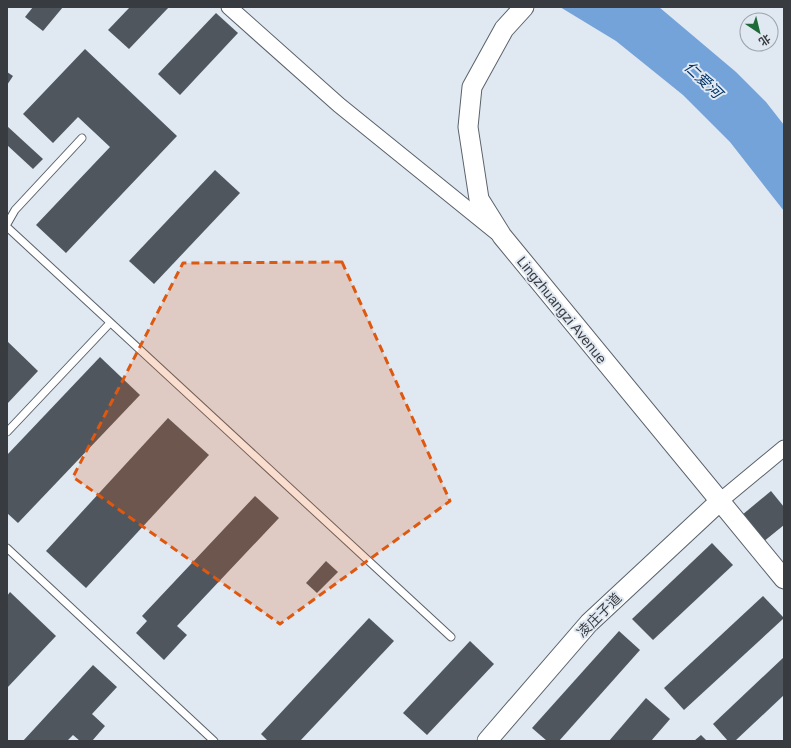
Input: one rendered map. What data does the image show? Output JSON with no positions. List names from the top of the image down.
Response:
{
  "streets": {
    "street": ["Lingzhuangzi Avenue", "凌庄子道"]
  },
  "crossings": [
    ["Lingzhuangzi Avenue", "凌庄子道"]
  ],
  "water": ["仁爱河"],
  "north": "bottom right"
}
